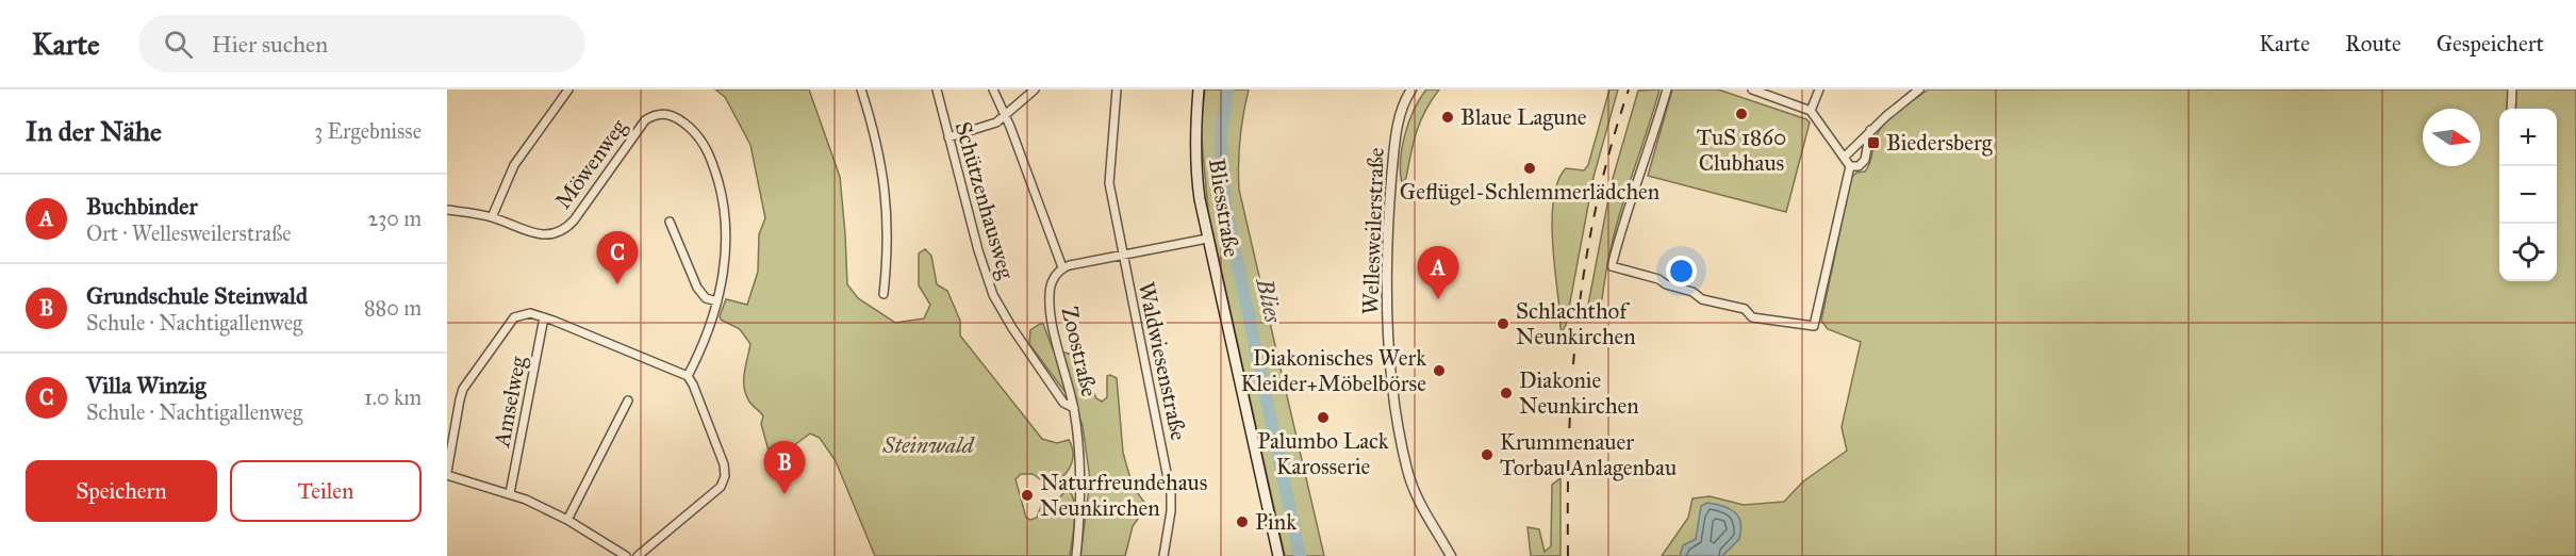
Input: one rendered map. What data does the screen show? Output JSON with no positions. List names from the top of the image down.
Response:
{
  "streets": {
    "main road": ["Bliesstraße"],
    "street": [
      "Möwenweg",
      "Schützenhausweg",
      "Wellesweilerstraße",
      "Zoostraße",
      "Waldwiesenstraße",
      "Amselweg"
    ]
  },
  "crossings": [
    ["Schützenhausweg", "Zoostraße"]
  ],
  "water": ["Blies"],
  "parks": ["Steinwald"],
  "places": {
    "other": [
      "TuS 1860 Clubhaus",
      "Blaue Lagune",
      "Geflügel-Schlemmerlädchen",
      "Schlachthof Neunkirchen",
      "Diakonisches Werk Kleider+Möbelbörse",
      "Diakonie Neunkirchen",
      "Palumbo Lack Karosserie",
      "Krummenauer Torbau Anlagenbau",
      "Naturfreundehaus Neunkirchen",
      "Pink"
    ],
    "transit": ["Biedersberg"]
  },
  "north": "right",
  "page": {
    "header": "Karte",
    "search": "Hier suchen",
    "nav": ["Karte", "Route", "Gespeichert"],
    "heading": ["In der Nähe", "3 Ergebnisse"],
    "map_buttons": ["+", "−"],
    "list": [
      {
        "mark": "A",
        "name": "Buchbinder",
        "note": "Ort · Wellesweilerstraße",
        "value": "230 m"
      },
      {
        "mark": "B",
        "name": "Grundschule Steinwald",
        "note": "Schule · Nachtigallenweg",
        "value": "880 m"
      },
      {
        "mark": "C",
        "name": "Villa Winzig",
        "note": "Schule · Nachtigallenweg",
        "value": "1.0 km"
      }
    ],
    "pins": ["C", "A", "B"],
    "buttons": ["Speichern", "Teilen"]
  }
}
